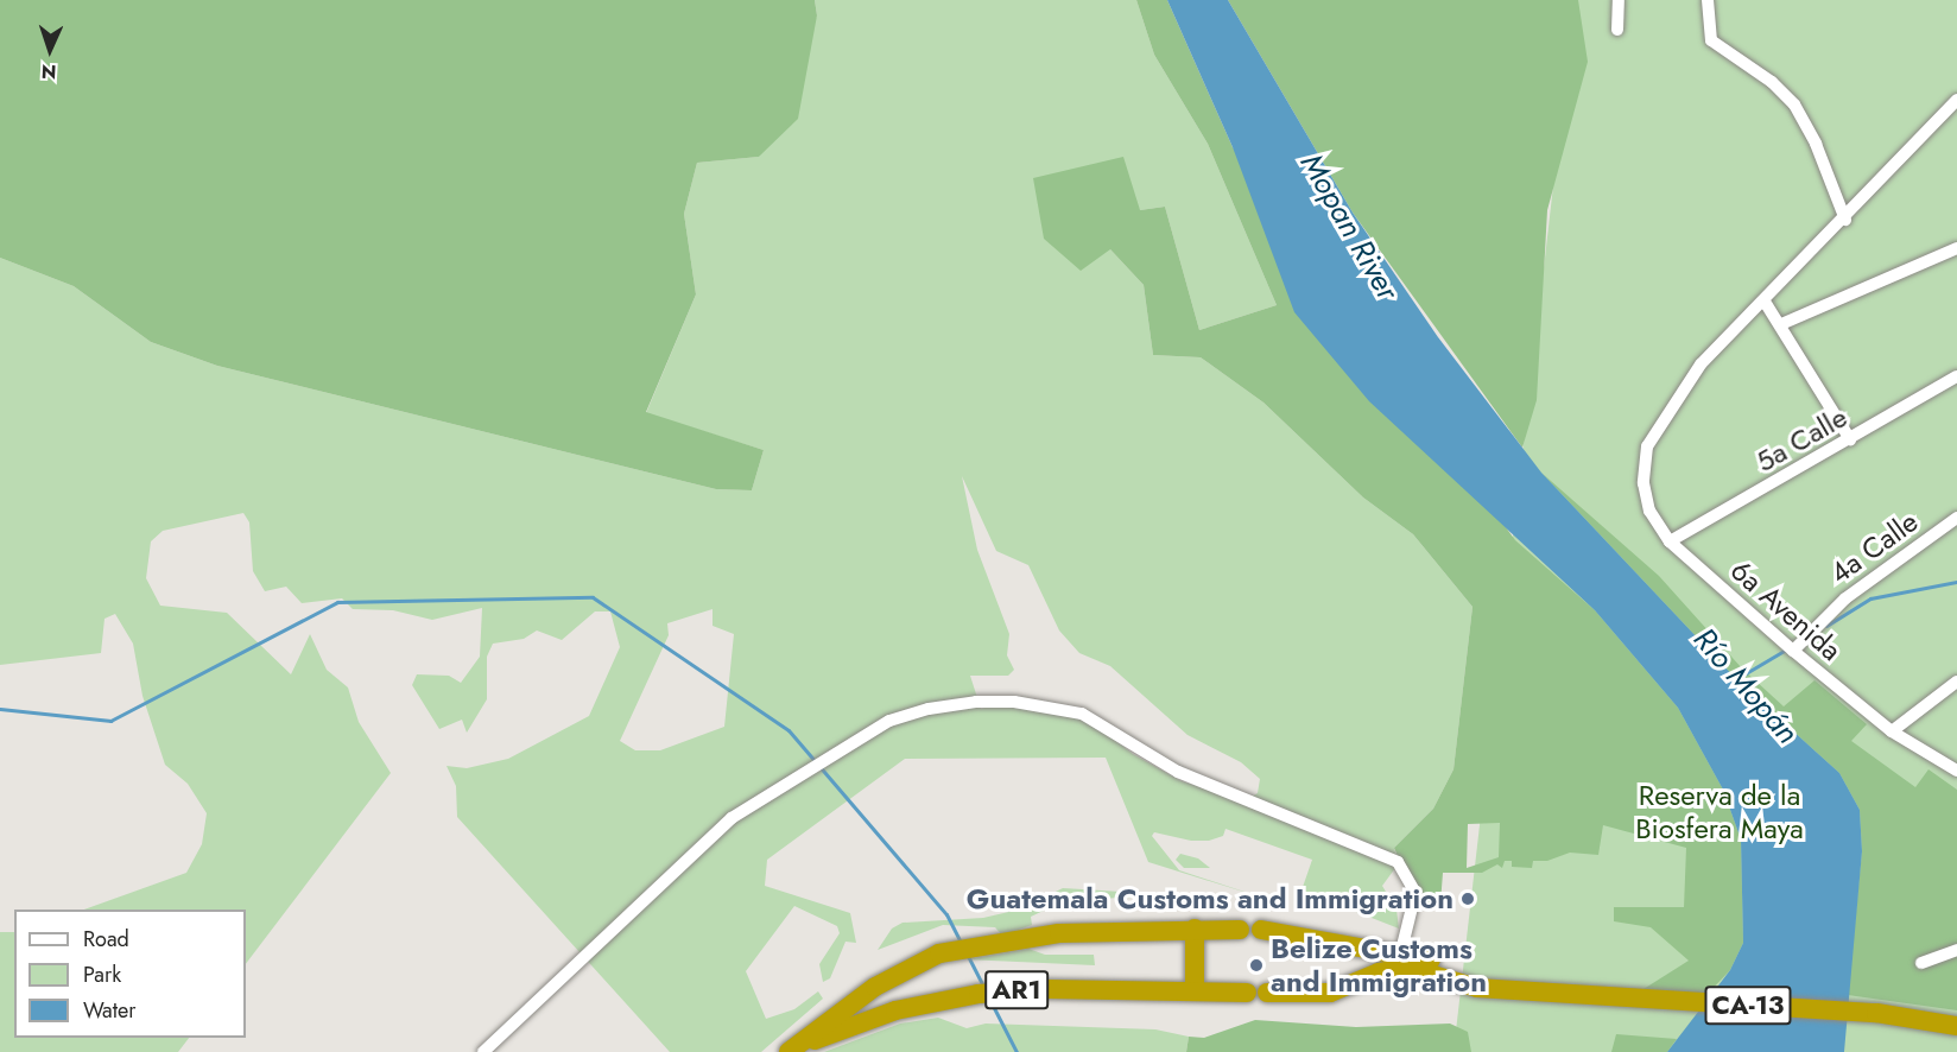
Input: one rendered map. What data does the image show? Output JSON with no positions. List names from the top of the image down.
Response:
{
  "streets": {
    "highway": ["AR1", "CA-13"],
    "street": ["5a Calle", "4a Calle", "6a Avenida"]
  },
  "crossings": [
    ["5a Calle", "6a Avenida"],
    ["4a Calle", "6a Avenida"],
    ["AR1", "CA-13"]
  ],
  "water": ["Mopan River", "Río Mopán"],
  "parks": ["Reserva de la Biosfera Maya"],
  "places": ["Guatemala Customs and Immigration", "Belize Customs and Immigration"],
  "legend": ["Road", "Park", "Water"],
  "north": "bottom"
}
